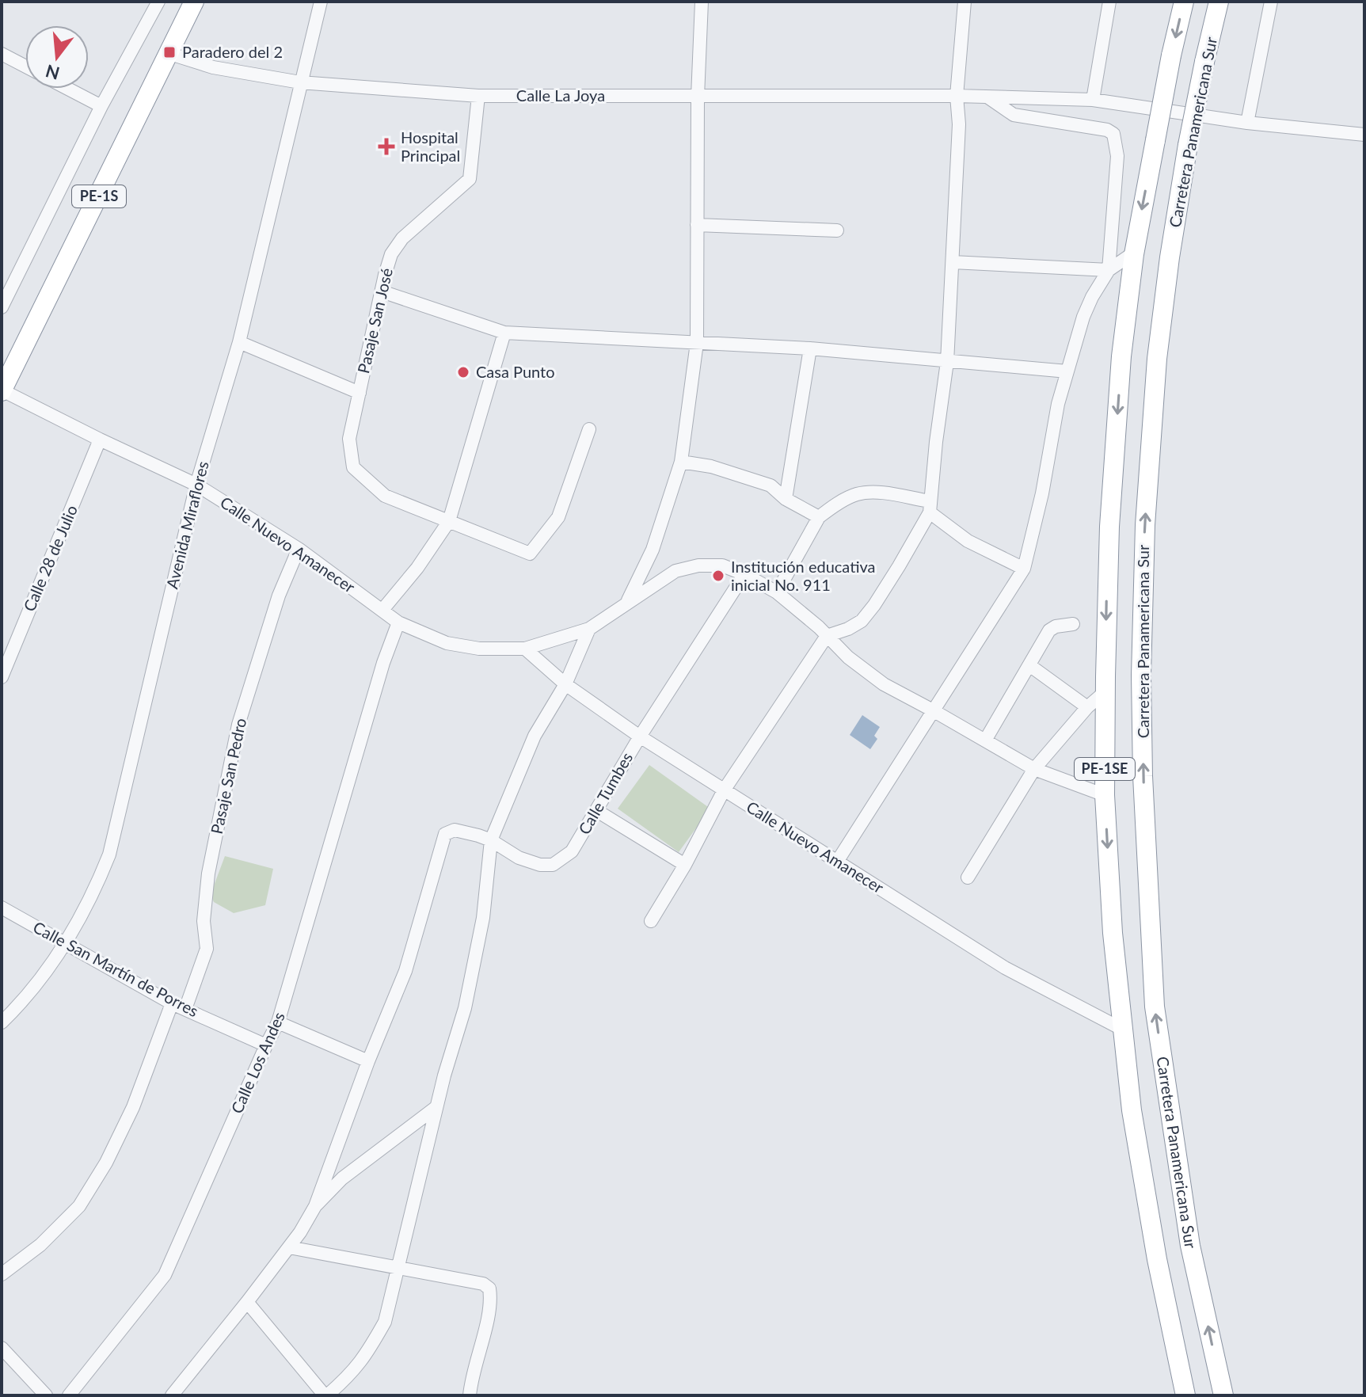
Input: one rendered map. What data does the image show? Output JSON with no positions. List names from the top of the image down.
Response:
{
  "streets": {
    "highway": ["Carretera Panamericana Sur", "PE-1S", "PE-1SE"],
    "street": [
      "Calle La Joya",
      "Pasaje San José",
      "Avenida Miraflores",
      "Calle Nuevo Amanecer",
      "Calle 28 de Julio",
      "Pasaje San Pedro",
      "Calle Tumbes",
      "Calle San Martín de Porres",
      "Calle Los Andes"
    ]
  },
  "crossings": [
    ["Calle La Joya", "PE-1S"],
    ["Calle La Joya", "Pasaje San José"],
    ["Calle La Joya", "Avenida Miraflores"],
    ["PE-1S", "Calle Nuevo Amanecer"],
    ["Avenida Miraflores", "Calle Nuevo Amanecer"],
    ["Avenida Miraflores", "Calle San Martín de Porres"],
    ["Calle Nuevo Amanecer", "Calle 28 de Julio"],
    ["Calle Nuevo Amanecer", "PE-1SE"],
    ["Calle Nuevo Amanecer", "Pasaje San Pedro"],
    ["Calle Nuevo Amanecer", "Calle Tumbes"],
    ["Calle Nuevo Amanecer", "Calle Los Andes"],
    ["Pasaje San Pedro", "Calle San Martín de Porres"],
    ["Calle San Martín de Porres", "Calle Los Andes"]
  ],
  "places": {
    "transit": ["Paradero del 2"],
    "health": ["Hospital Principal"],
    "other": ["Casa Punto", "Institución educativa inicial No. 911"]
  },
  "north": "bottom"
}
